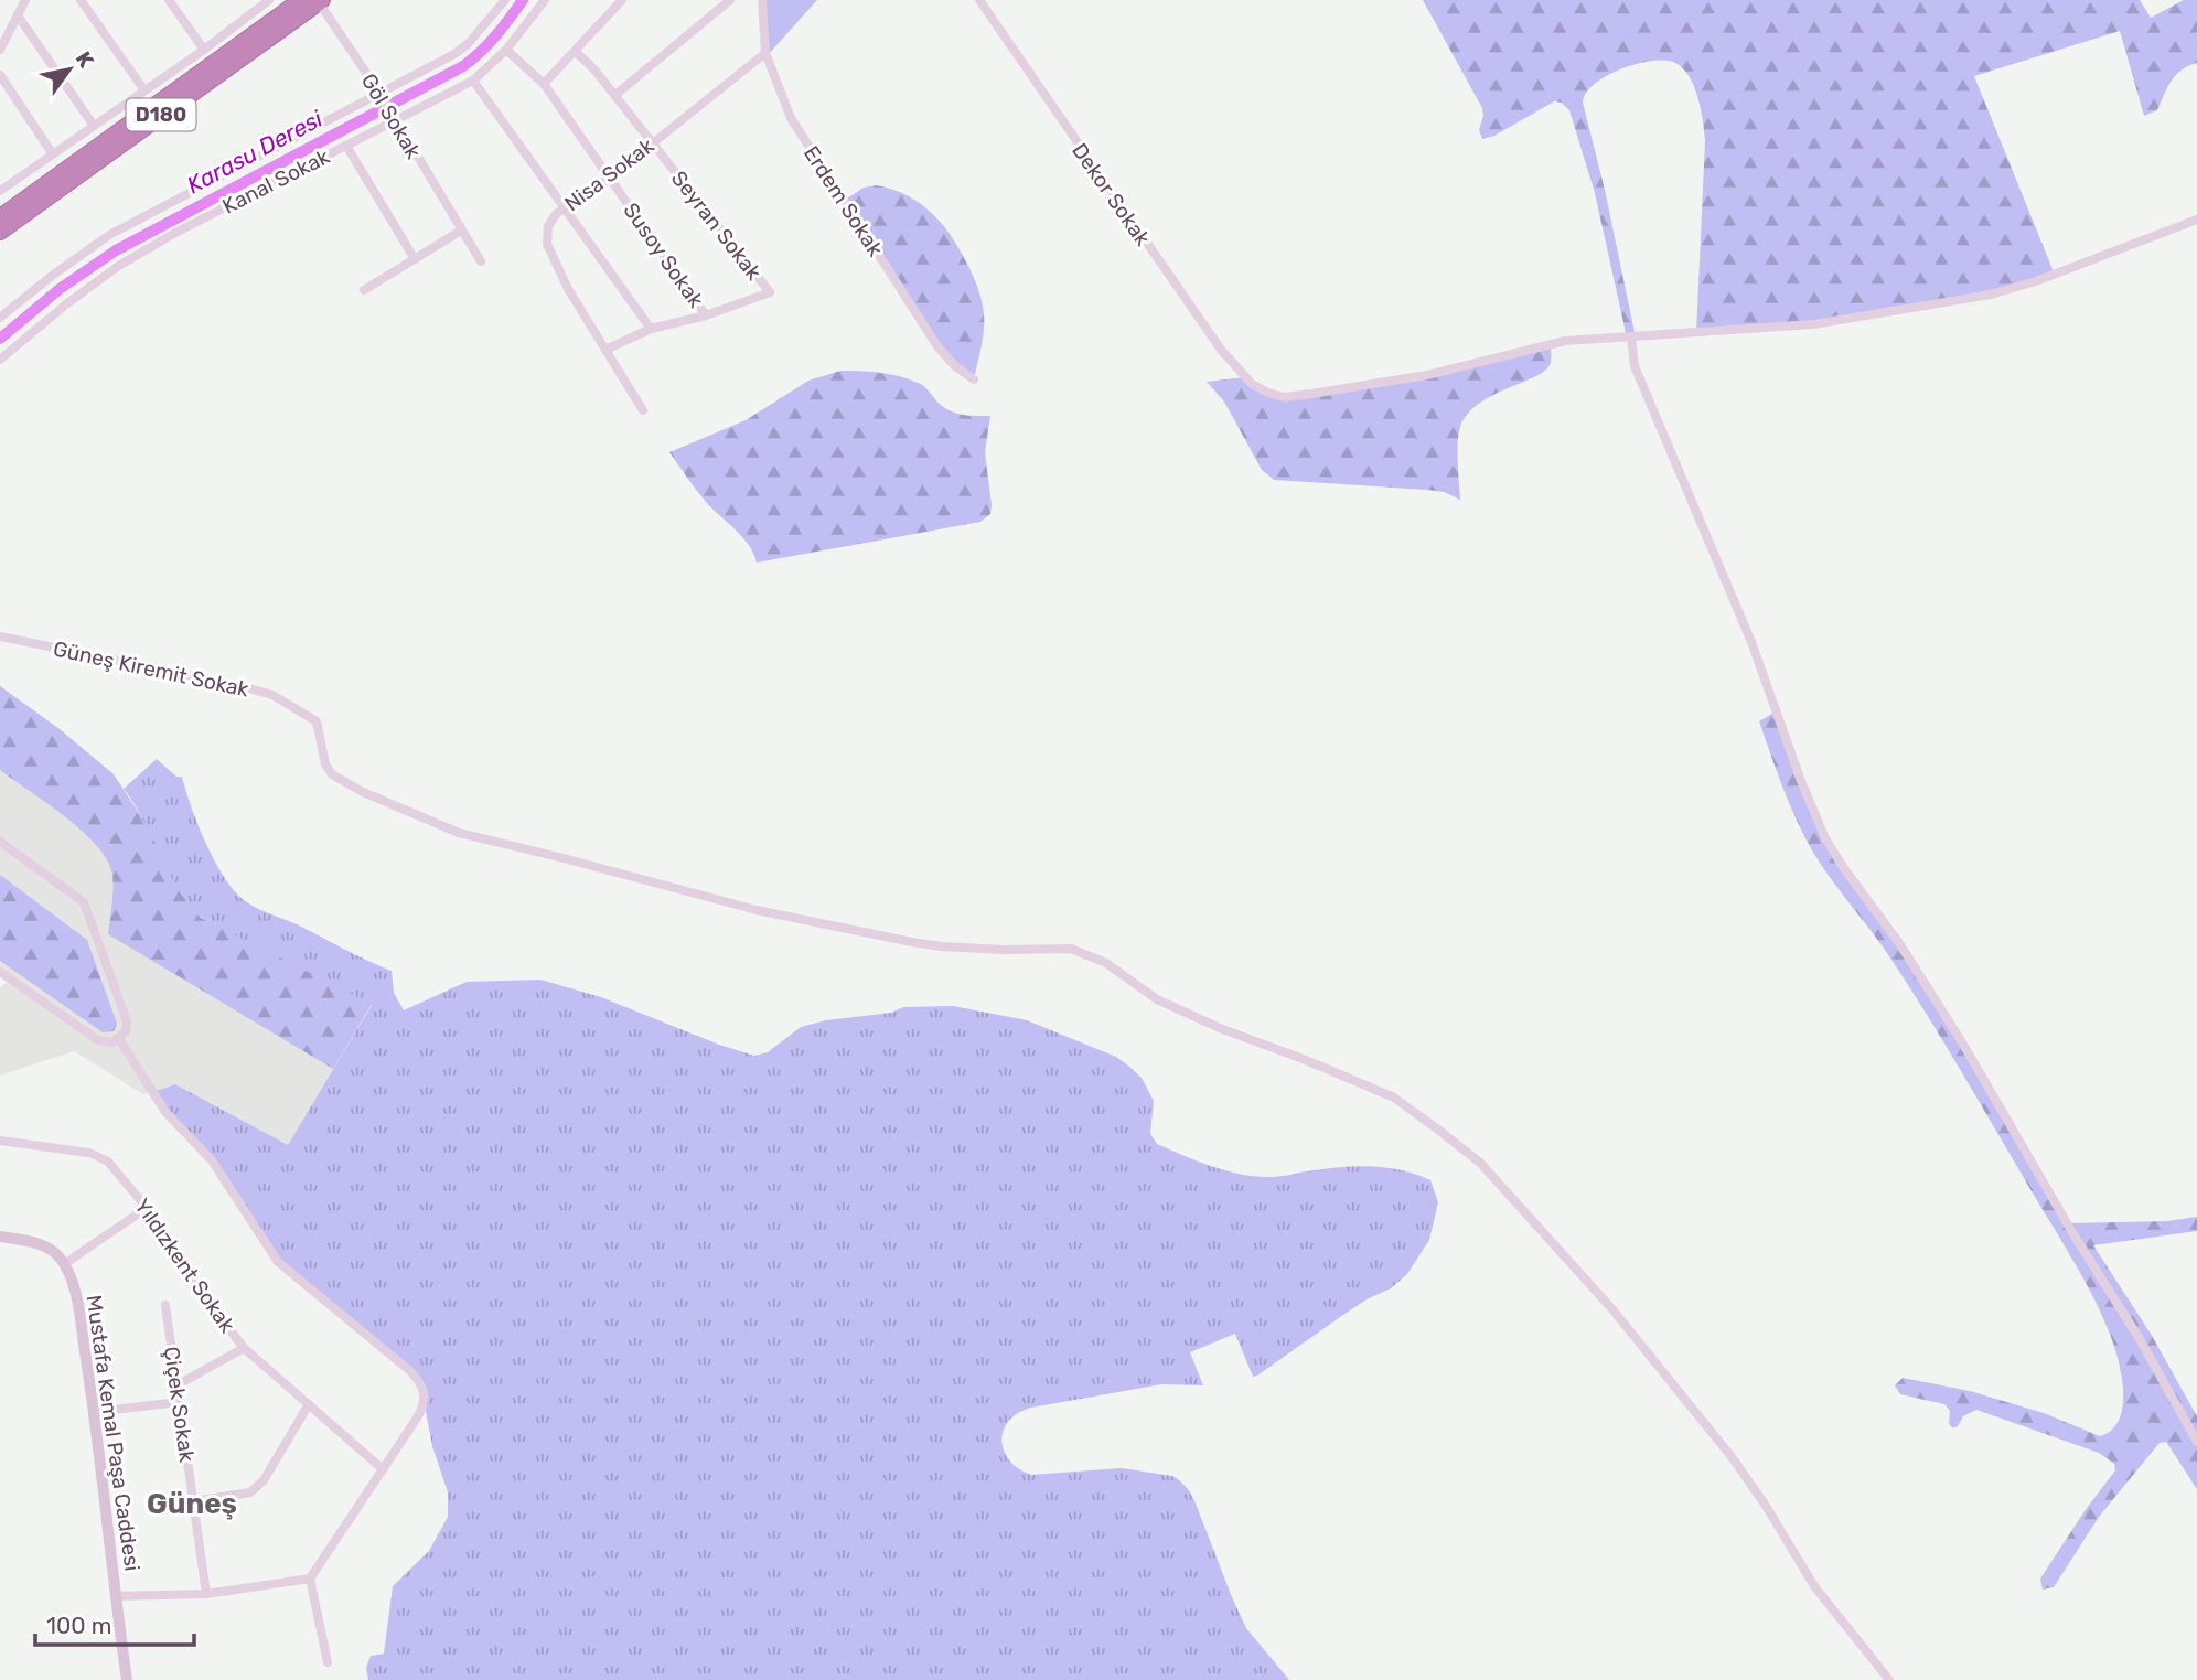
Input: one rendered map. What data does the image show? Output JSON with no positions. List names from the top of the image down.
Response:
{
  "streets": {
    "highway": ["D180"],
    "street": [
      "Göl Sokak",
      "Nisa Sokak",
      "Kanal Sokak",
      "Dekor Sokak",
      "Erdem Sokak",
      "Seyran Sokak",
      "Susoy Sokak",
      "Güneş Kiremit Sokak",
      "Yıldızkent Sokak",
      "Çiçek Sokak",
      "Mustafa Kemal Paşa Caddesi"
    ]
  },
  "crossings": [
    ["D180", "Göl Sokak"],
    ["Göl Sokak", "Kanal Sokak"],
    ["Nisa Sokak", "Erdem Sokak"],
    ["Nisa Sokak", "Seyran Sokak"],
    ["Nisa Sokak", "Susoy Sokak"],
    ["Kanal Sokak", "Susoy Sokak"],
    ["Seyran Sokak", "Susoy Sokak"]
  ],
  "districts": ["Güneş"],
  "water": ["Karasu Deresi"],
  "scale_bar": "100 m",
  "north": "top right"
}
